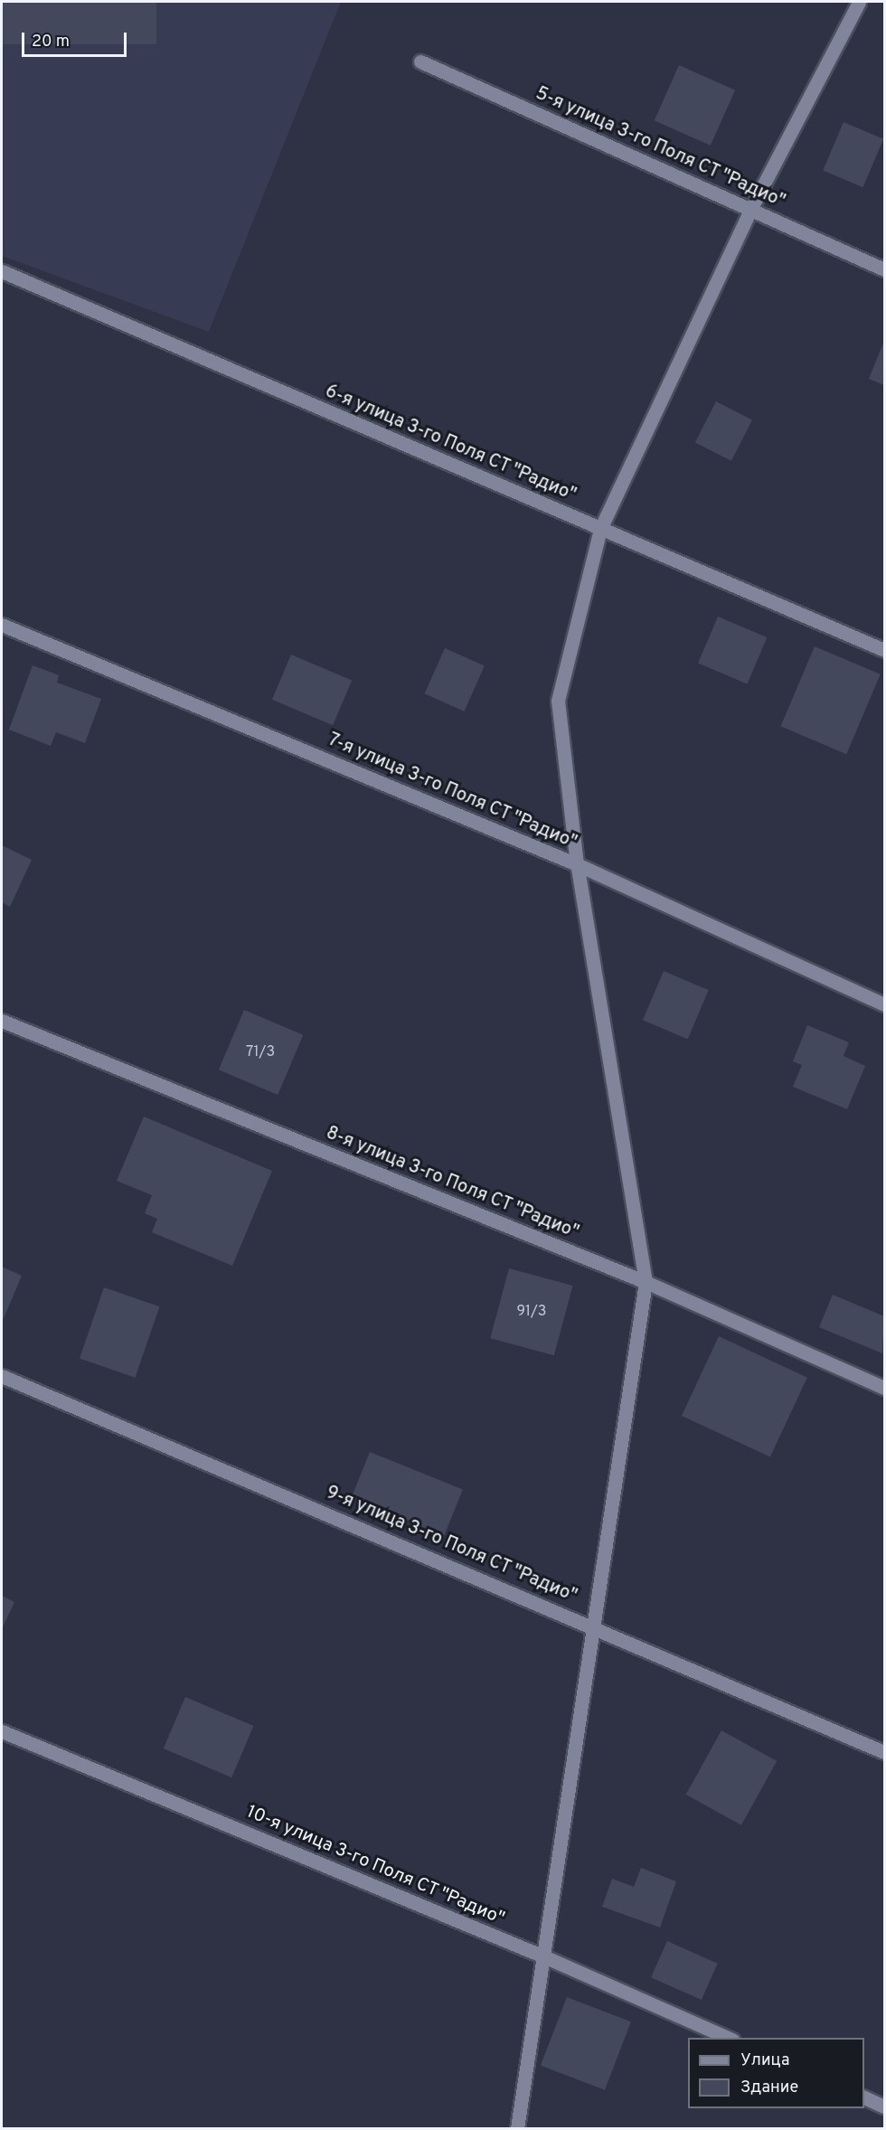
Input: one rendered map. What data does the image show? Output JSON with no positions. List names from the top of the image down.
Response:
{
  "streets": {
    "street": [
      "5-я улица 3-го Поля СТ \"Радио\"",
      "6-я улица 3-го Поля СТ \"Радио\"",
      "7-я улица 3-го Поля СТ \"Радио\"",
      "8-я улица 3-го Поля СТ \"Радио\"",
      "9-я улица 3-го Поля СТ \"Радио\"",
      "10-я улица 3-го Поля СТ \"Радио\""
    ]
  },
  "house_numbers": ["71/3", "91/3"],
  "legend": ["Улица", "Здание"],
  "scale_bar": "20 m"
}
